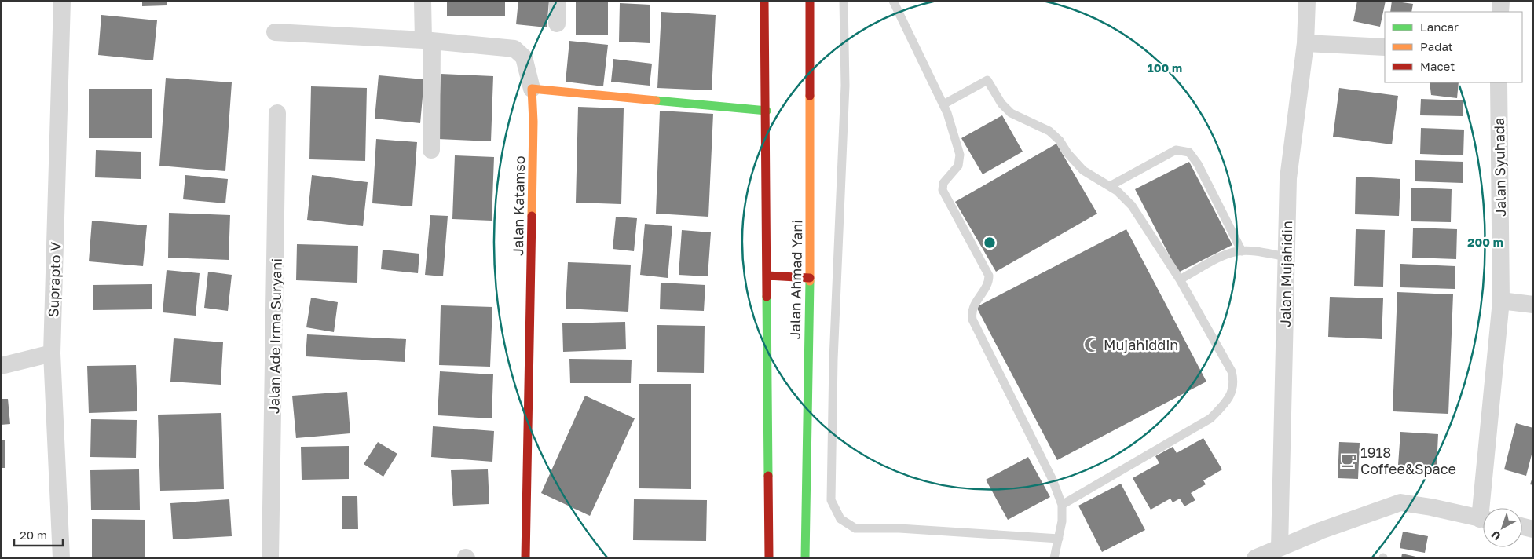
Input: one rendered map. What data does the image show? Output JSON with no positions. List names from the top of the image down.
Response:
{
  "streets": {
    "main road": ["Jalan Katamso", "Jalan Ahmad Yani"],
    "street": [
      "Jalan Syuhada",
      "Jalan Mujahidin",
      "Suprapto V",
      "Jalan Ade Irma Suryani"
    ]
  },
  "places": {
    "mosque": ["Mujahiddin"],
    "cafe": ["1918 Coffee&Space"]
  },
  "legend": ["Lancar", "Padat", "Macet"],
  "scale_bar": "20 m",
  "north": "bottom left",
  "rings": ["100 m", "200 m"]
}
